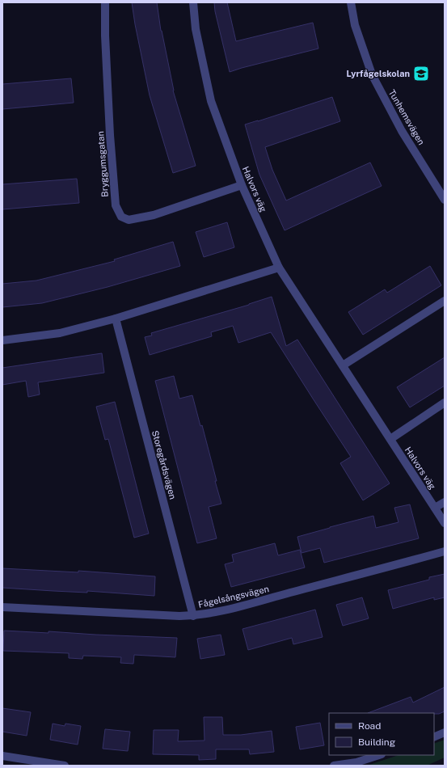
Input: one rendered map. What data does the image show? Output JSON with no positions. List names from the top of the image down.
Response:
{
  "streets": {
    "street": [
      "Tunhemsvägen",
      "Bryggumsgatan",
      "Halvors väg",
      "Storegårdsvägen",
      "Fågelsångsvägen"
    ]
  },
  "crossings": [
    ["Bryggumsgatan", "Halvors väg"],
    ["Storegårdsvägen", "Fågelsångsvägen"]
  ],
  "places": {
    "school or university": ["Lyrfågelskolan"]
  },
  "legend": ["Road", "Building"]
}
